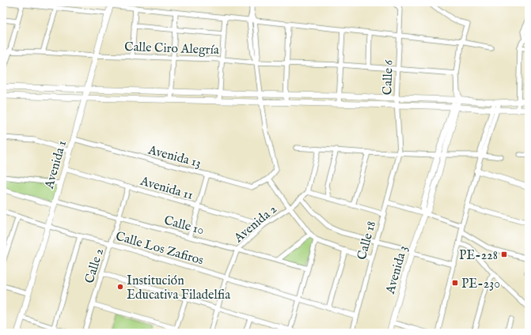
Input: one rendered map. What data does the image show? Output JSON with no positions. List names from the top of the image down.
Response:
{
  "streets": {
    "street": [
      "Calle Ciro Alegría",
      "Calle 6",
      "Avenida 13",
      "Avenida 1",
      "Avenida 11",
      "Avenida 2",
      "Calle 10",
      "Calle 18",
      "Calle Los Zafiros",
      "Calle 2",
      "Avenida 3"
    ]
  },
  "crossings": [
    ["Calle Ciro Alegría", "Calle 6"],
    ["Calle Ciro Alegría", "Avenida 1"],
    ["Calle 6", "Calle 18"],
    ["Avenida 13", "Avenida 1"],
    ["Avenida 1", "Avenida 11"],
    ["Avenida 1", "Calle 10"],
    ["Avenida 1", "Calle Los Zafiros"],
    ["Avenida 11", "Avenida 2"],
    ["Avenida 11", "Calle 2"],
    ["Avenida 2", "Calle 10"],
    ["Avenida 2", "Calle Los Zafiros"],
    ["Calle 10", "Calle 2"],
    ["Calle 18", "Calle Los Zafiros"],
    ["Calle Los Zafiros", "Calle 2"]
  ],
  "places": {
    "transit": ["PE-228", "PE-230"],
    "other": ["Institución Educativa Filadelfia"]
  }
}
